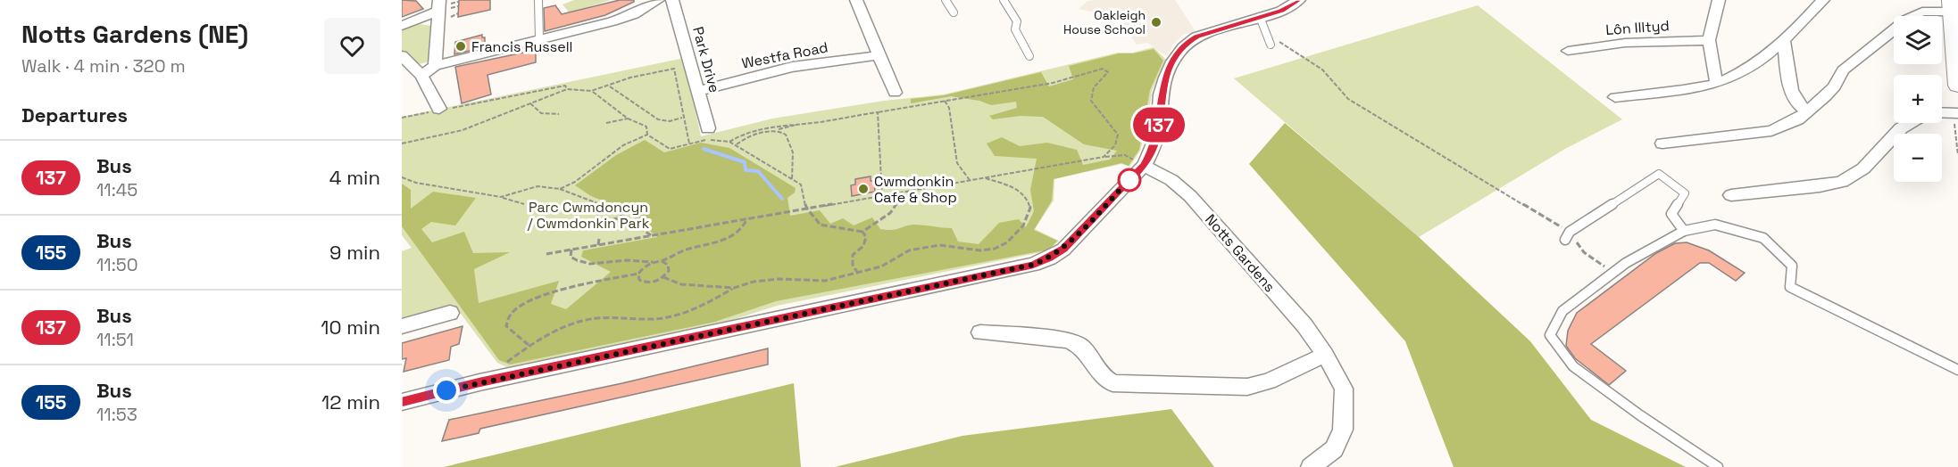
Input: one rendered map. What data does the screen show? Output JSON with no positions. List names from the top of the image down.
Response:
{
  "streets": {
    "street": [
      "Lôn Illtyd",
      "Westfa Road",
      "Park Drive",
      "Notts Gardens"
    ]
  },
  "crossings": [
    ["Westfa Road", "Park Drive"]
  ],
  "parks": ["Parc Cwmdoncyn / Cwmdonkin Park"],
  "places": ["Oakleigh House School", "Francis Russell", "Cwmdonkin Cafe & Shop"],
  "lines": ["bus line 137"],
  "page": {
    "heading": [
      ["Notts Gardens (NE)", "Walk · 4 min · 320 m"],
      "Departures"
    ],
    "on_map": "137",
    "map_buttons": ["+", "−"],
    "list": [
      {
        "mark": "137",
        "name": "Bus",
        "note": "11:45",
        "value": "4 min"
      },
      {
        "mark": "155",
        "name": "Bus",
        "note": "11:50",
        "value": "9 min"
      },
      {
        "mark": "137",
        "name": "Bus",
        "note": "11:51",
        "value": "10 min"
      },
      {
        "mark": "155",
        "name": "Bus",
        "note": "11:53",
        "value": "12 min"
      }
    ]
  }
}
